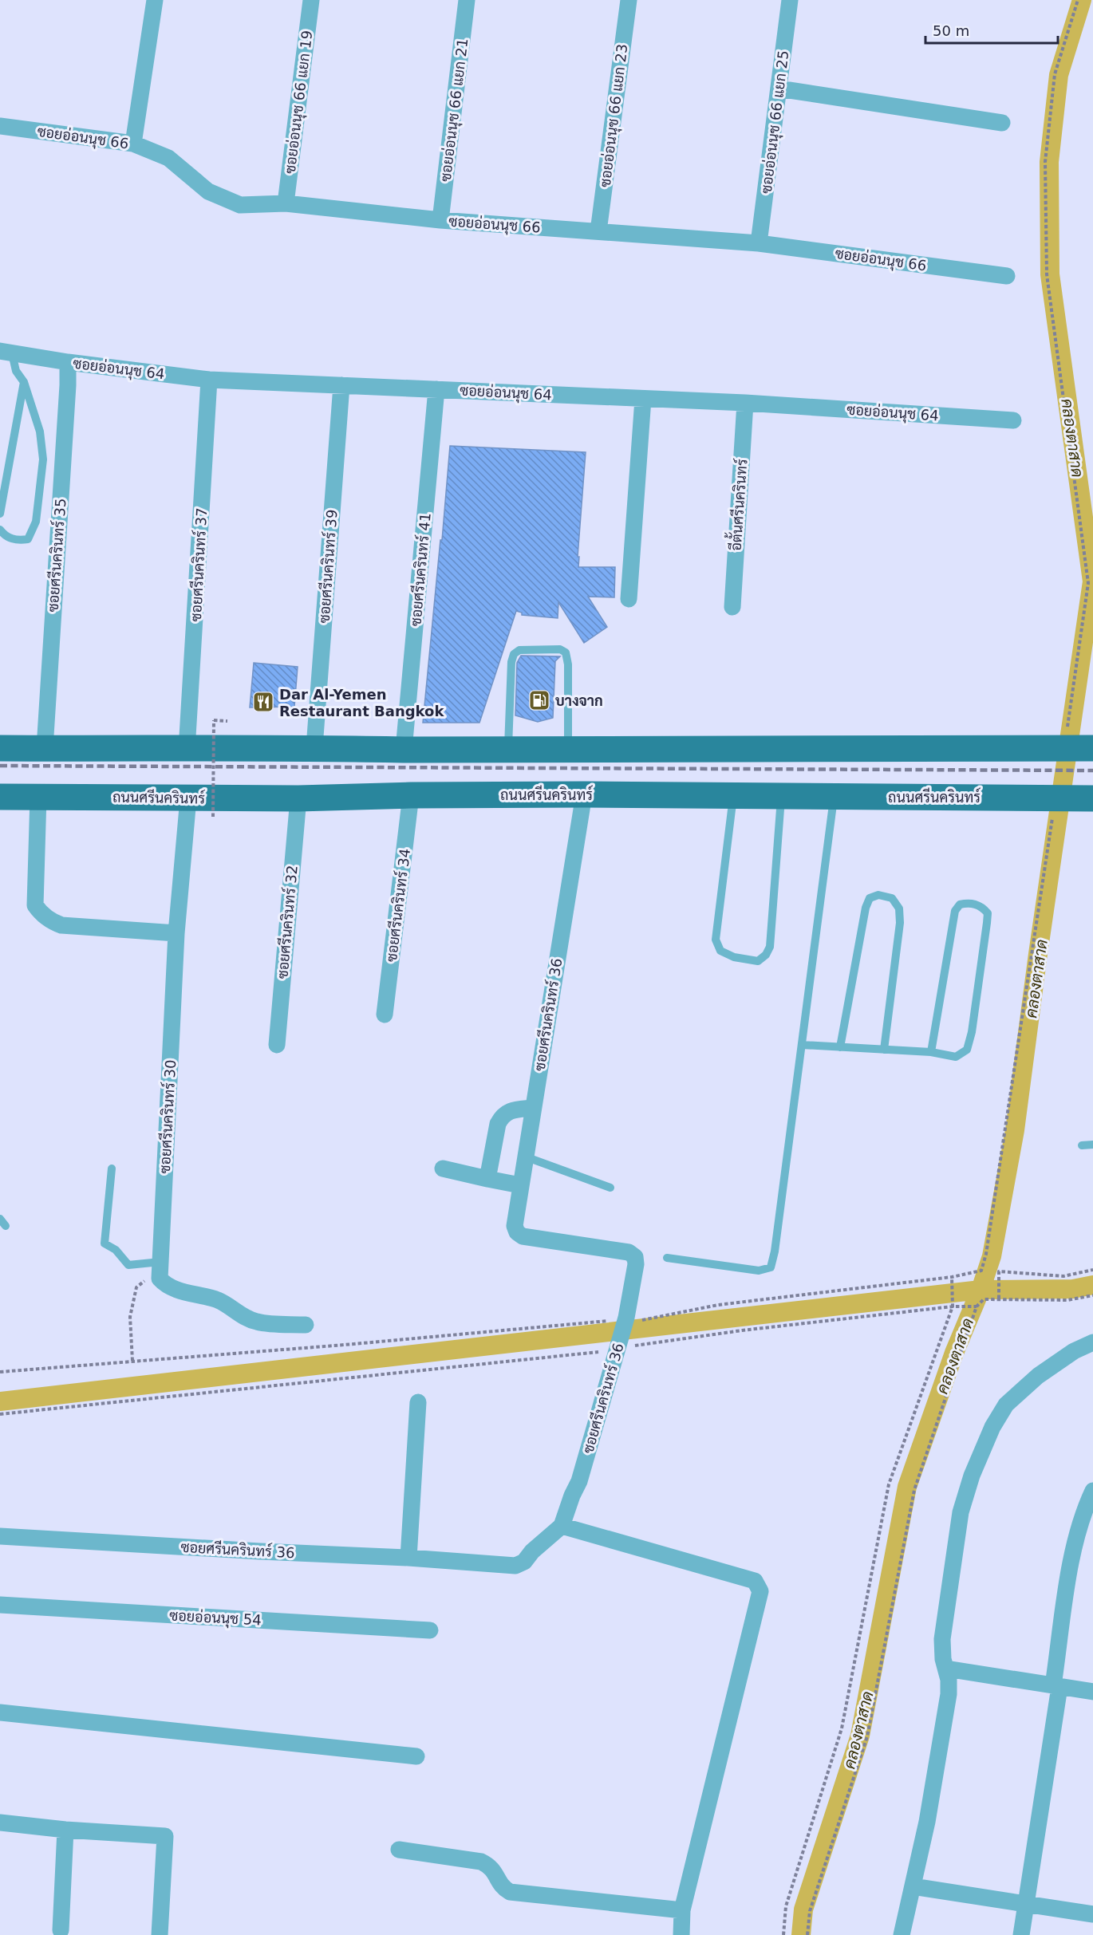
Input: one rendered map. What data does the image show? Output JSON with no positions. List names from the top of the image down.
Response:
{
  "streets": {
    "main road": ["ถนนศรีนครินทร์"],
    "street": [
      "ซอยอ่อนนุช 66 แยก 19",
      "ซอยอ่อนนุช 66 แยก 21",
      "ซอยอ่อนนุช 66 แยก 23",
      "ซอยอ่อนนุช 66 แยก 25",
      "ซอยอ่อนนุช 66",
      "ซอยอ่อนนุช 64",
      "อีตั้นศรีนครินทร์",
      "ซอยศรีนครินทร์ 35",
      "ซอยศรีนครินทร์ 37",
      "ซอยศรีนครินทร์ 39",
      "ซอยศรีนครินทร์ 41",
      "ซอยศรีนครินทร์ 34",
      "ซอยศรีนครินทร์ 32",
      "ซอยศรีนครินทร์ 36",
      "ซอยศรีนครินทร์ 30",
      "ซอยอ่อนนุช 54"
    ]
  },
  "crossings": [
    ["ซอยอ่อนนุช 66 แยก 19", "ซอยอ่อนนุช 66"],
    ["ซอยอ่อนนุช 66 แยก 21", "ซอยอ่อนนุช 66"],
    ["ซอยอ่อนนุช 66 แยก 23", "ซอยอ่อนนุช 66"],
    ["ซอยอ่อนนุช 66 แยก 25", "ซอยอ่อนนุช 66"],
    ["ซอยอ่อนนุช 64", "อีตั้นศรีนครินทร์"],
    ["ซอยอ่อนนุช 64", "ซอยศรีนครินทร์ 35"],
    ["ซอยอ่อนนุช 64", "ซอยศรีนครินทร์ 37"],
    ["ซอยอ่อนนุช 64", "ซอยศรีนครินทร์ 39"],
    ["ซอยอ่อนนุช 64", "ซอยศรีนครินทร์ 41"],
    ["ถนนศรีนครินทร์", "ซอยศรีนครินทร์ 34"],
    ["ถนนศรีนครินทร์", "ซอยศรีนครินทร์ 32"],
    ["ถนนศรีนครินทร์", "ซอยศรีนครินทร์ 36"],
    ["ถนนศรีนครินทร์", "ซอยศรีนครินทร์ 30"]
  ],
  "water": ["คลองตาสาด"],
  "places": {
    "fuel station": ["บางจาก"],
    "restaurant": ["Dar Al-Yemen Restaurant Bangkok"]
  },
  "scale_bar": "50 m"
}
